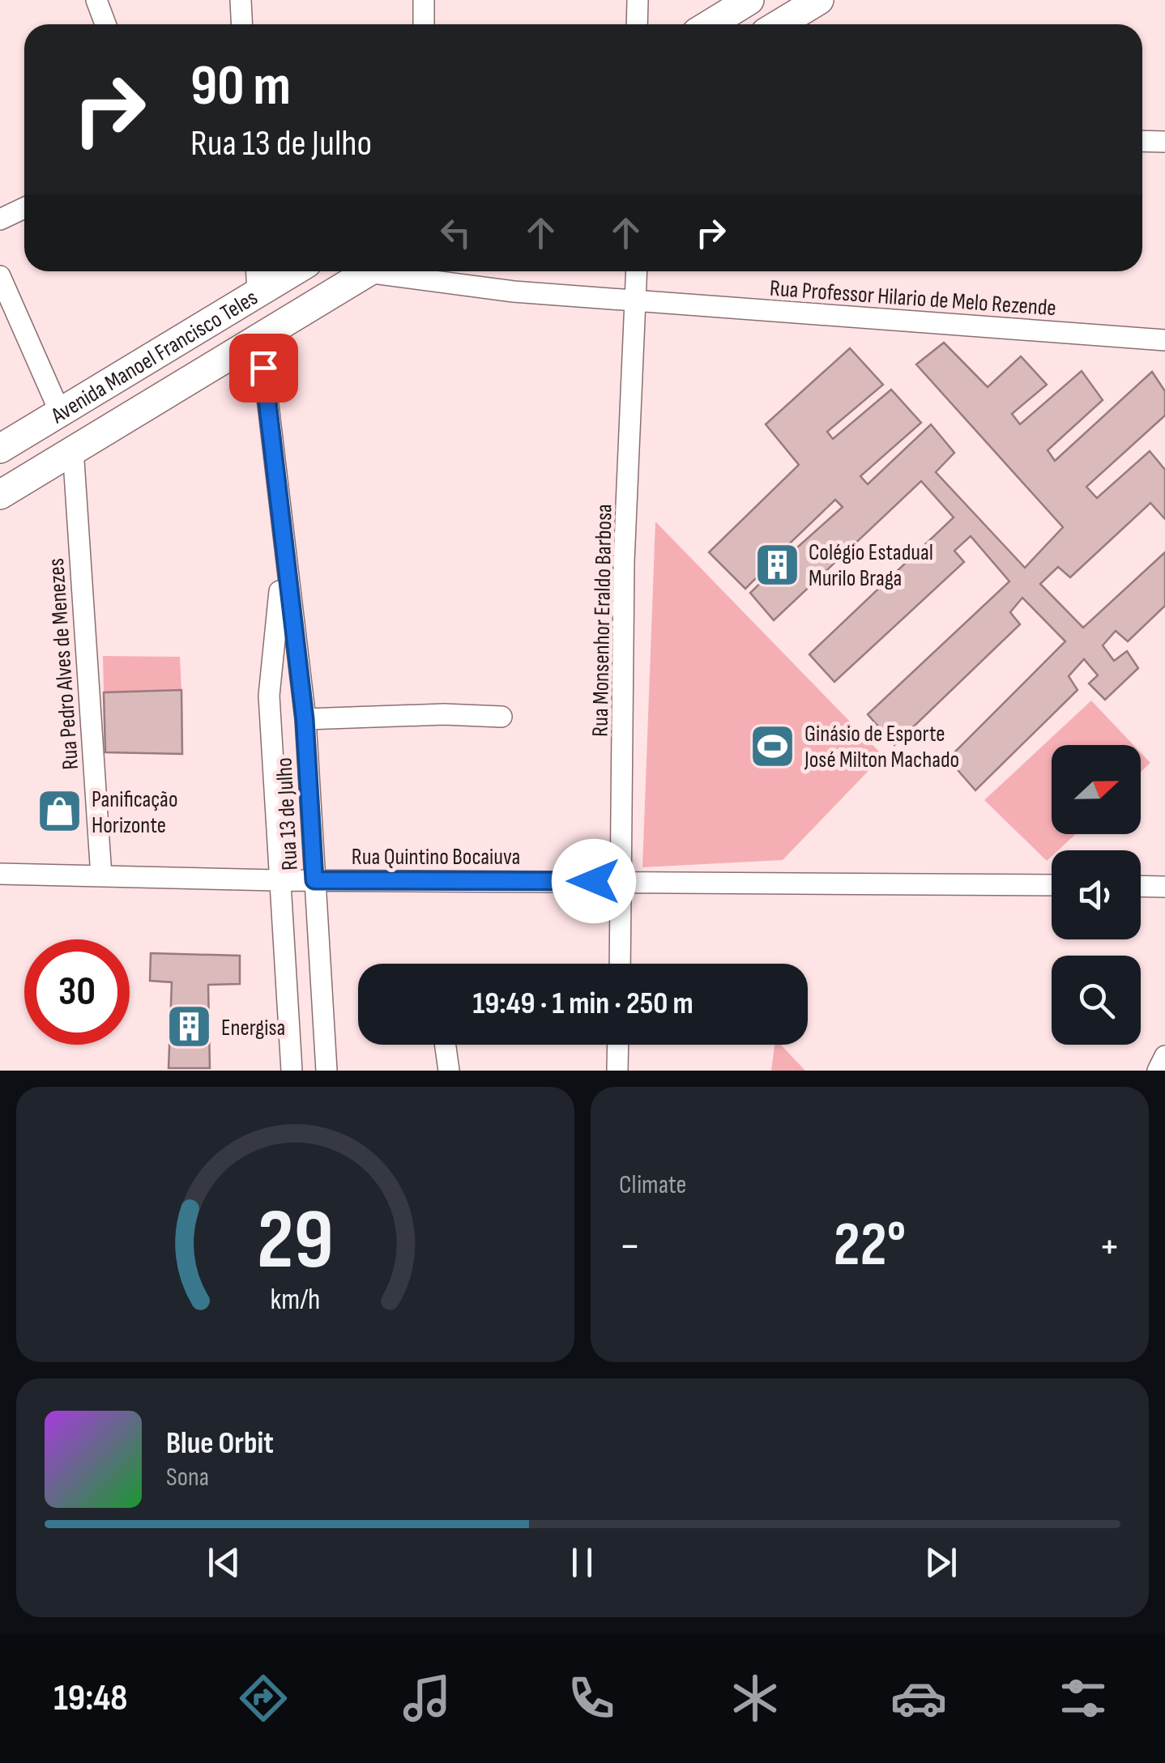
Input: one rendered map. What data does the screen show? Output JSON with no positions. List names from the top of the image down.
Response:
{
  "streets": {
    "main road": ["Avenida Manoel Francisco Teles"],
    "street": [
      "Rua Professor Hilario de Melo Rezende",
      "Rua Monsenhor Eraldo Barbosa",
      "Rua Pedro Alves de Menezes",
      "Rua 13 de Julho",
      "Rua Quintino Bocaiuva"
    ]
  },
  "crossings": [
    ["Rua Professor Hilario de Melo Rezende", "Rua Monsenhor Eraldo Barbosa"],
    ["Avenida Manoel Francisco Teles", "Rua Pedro Alves de Menezes"],
    ["Avenida Manoel Francisco Teles", "Rua 13 de Julho"],
    ["Rua Monsenhor Eraldo Barbosa", "Rua Quintino Bocaiuva"],
    ["Rua Pedro Alves de Menezes", "Rua Quintino Bocaiuva"],
    ["Rua 13 de Julho", "Rua Quintino Bocaiuva"]
  ],
  "places": {
    "building": ["Colégio Estadual Murilo Braga", "Energisa"],
    "sports": ["Ginásio de Esporte José Milton Machado"],
    "shop": ["Panificação Horizonte"]
  },
  "north": "right",
  "page": {
    "turn": ["90 m", "Rua 13 de Julho"],
    "limit": "30",
    "trip": "19:49 · 1 min · 250 m",
    "tile": "Climate",
    "heat": ["−", "22°", "+"],
    "song": ["Blue Orbit", "Sona"],
    "tabs": "19:48",
    "gauge": ["29", "km/h"]
  }
}
